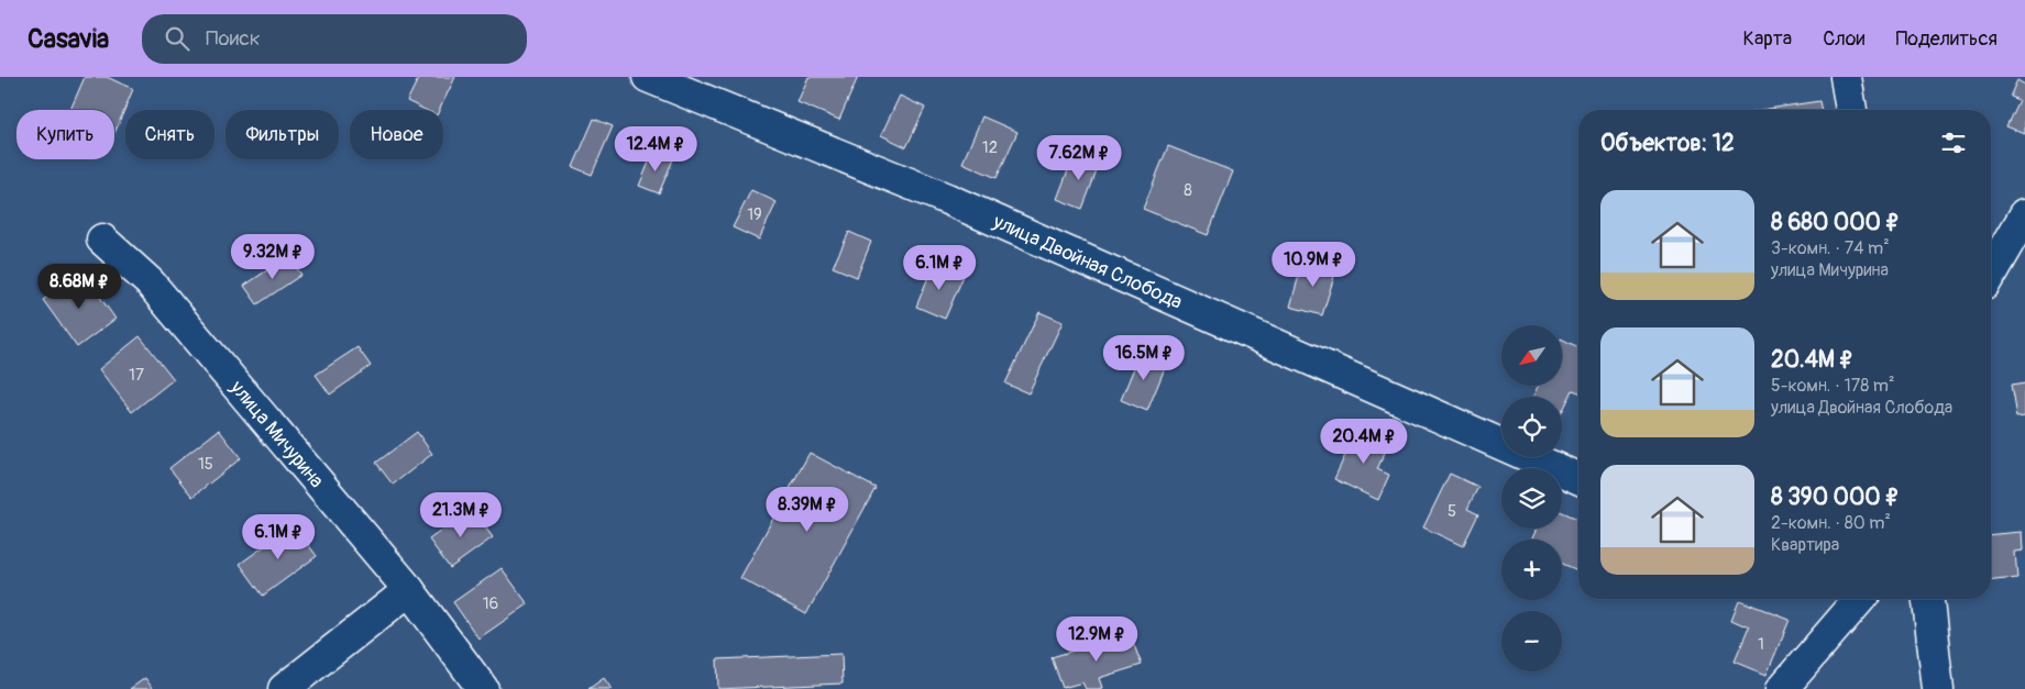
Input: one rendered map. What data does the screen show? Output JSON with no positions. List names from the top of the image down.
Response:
{
  "streets": {
    "street": ["улица Двойная Слобода", "улица Мичурина"]
  },
  "house_numbers": [
    "12",
    "8",
    "19",
    "17",
    "15",
    "5",
    "16",
    "1"
  ],
  "north": "bottom left",
  "page": {
    "header": "Casavia",
    "search": "Поиск",
    "nav": ["Карта", "Слои", "Поделиться"],
    "chip": [
      "Купить",
      "Снять",
      "Фильтры",
      "Новое"
    ],
    "heading": "Объектов: 12",
    "price": [
      "12.4M ₽",
      "7.62M ₽",
      "9.32M ₽",
      "10.9M ₽",
      "6.1M ₽",
      "8.68M ₽",
      "16.5M ₽",
      "20.4M ₽",
      "8.39M ₽",
      "21.3M ₽",
      "6.1M ₽",
      "12.9M ₽"
    ],
    "list": [
      {
        "name": "8 680 000 ₽",
        "note": "3-комн. · 74 m² · улица Мичурина"
      },
      {
        "name": "20.4M ₽",
        "note": "5-комн. · 178 m² · улица Двойная Слобода"
      },
      {
        "name": "8 390 000 ₽",
        "note": "2-комн. · 80 m² · Квартира"
      }
    ],
    "map_buttons": ["+", "−"]
  }
}
